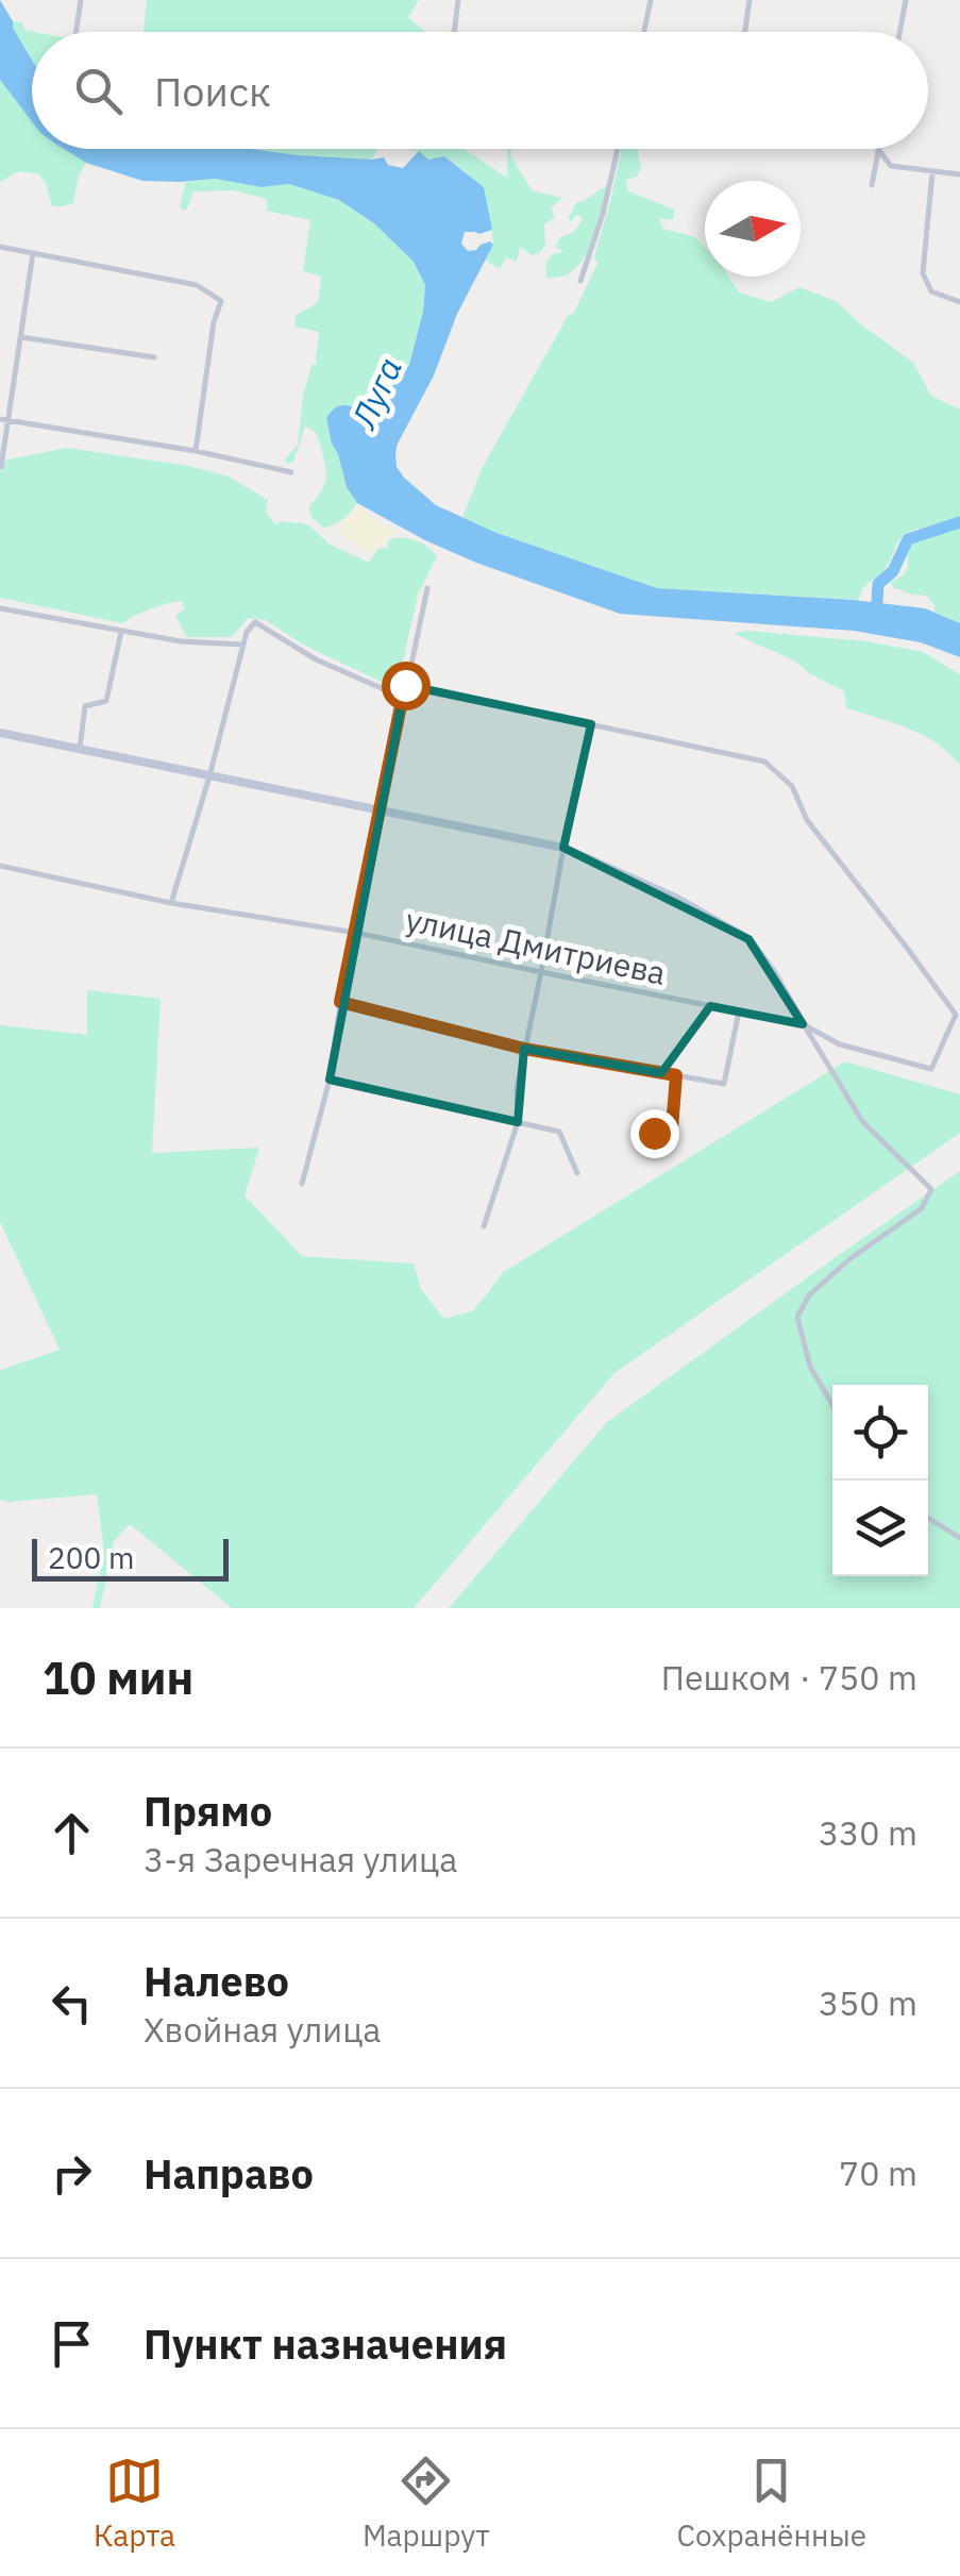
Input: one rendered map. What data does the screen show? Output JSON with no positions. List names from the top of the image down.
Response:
{
  "streets": {
    "street": ["улица Дмитриева"]
  },
  "water": ["Луга"],
  "scale_bar": "200 m",
  "north": "right",
  "page": {
    "search": "Поиск",
    "scale": "200 m",
    "heading": ["10 мин", "Пешком · 750 m"],
    "list": [
      ["Прямо", "3-я Заречная улица", "330 m"],
      ["Налево", "Хвойная улица", "350 m"],
      ["Направо", "70 m"],
      "Пункт назначения"
    ],
    "nav": ["Карта", "Маршрут", "Сохранённые"]
  }
}
